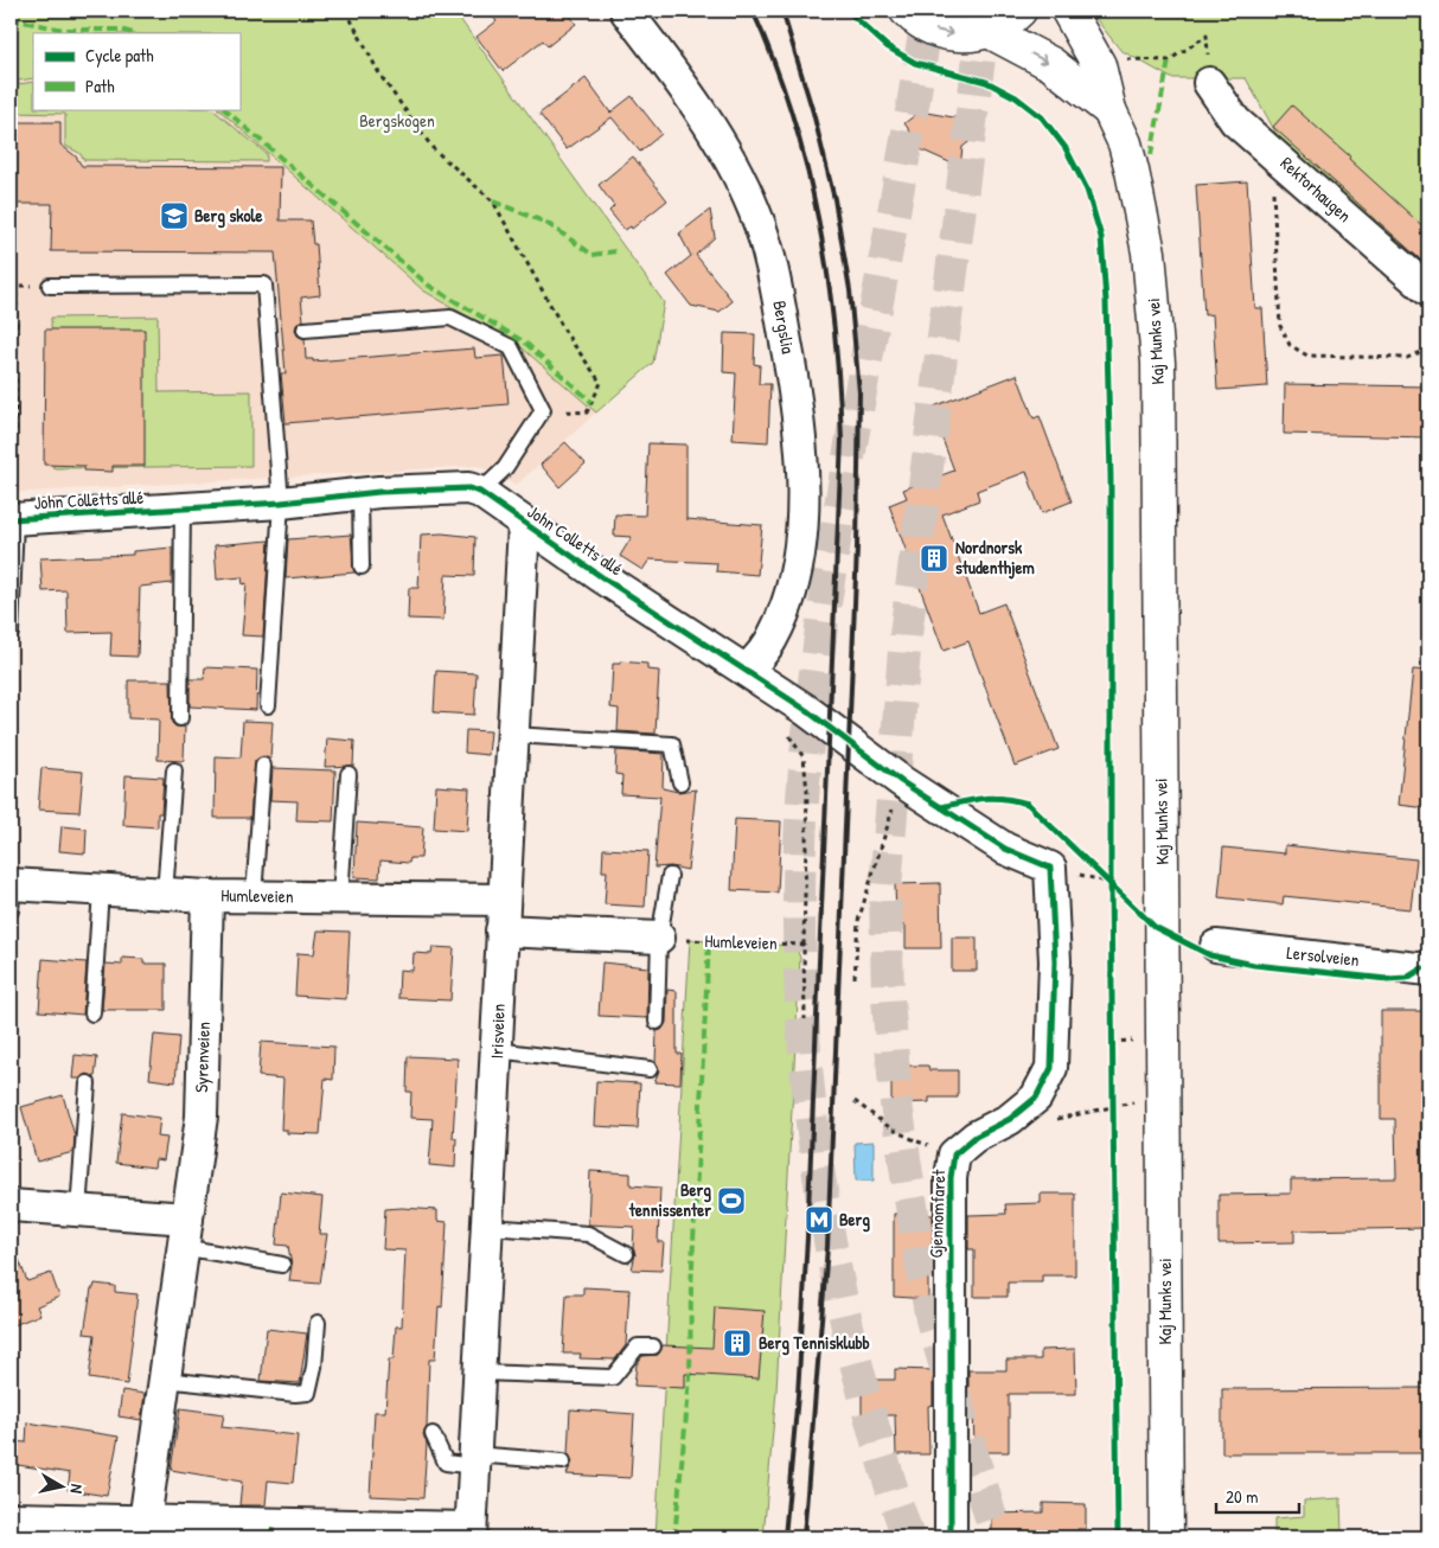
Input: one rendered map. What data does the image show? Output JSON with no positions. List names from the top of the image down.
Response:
{
  "streets": {
    "main road": ["Kaj Munks vei"],
    "street": [
      "Rektorhaugen",
      "Bergslia",
      "John Colletts allé",
      "Humleveien",
      "Lersolveien",
      "Irisveien",
      "Syrenveien",
      "Gjennomfaret"
    ]
  },
  "crossings": [
    ["Bergslia", "John Colletts allé"],
    ["John Colletts allé", "Irisveien"],
    ["John Colletts allé", "Gjennomfaret"],
    ["Humleveien", "Irisveien"],
    ["Humleveien", "Syrenveien"]
  ],
  "parks": ["Bergskogen"],
  "places": {
    "school or university": ["Berg skole"],
    "building": ["Nordnorsk studenthjem", "Berg Tennisklubb"],
    "sports": ["Berg tennissenter"],
    "metro station": ["Berg"]
  },
  "legend": ["Cycle path", "Path"],
  "scale_bar": "20 m",
  "north": "right"
}
